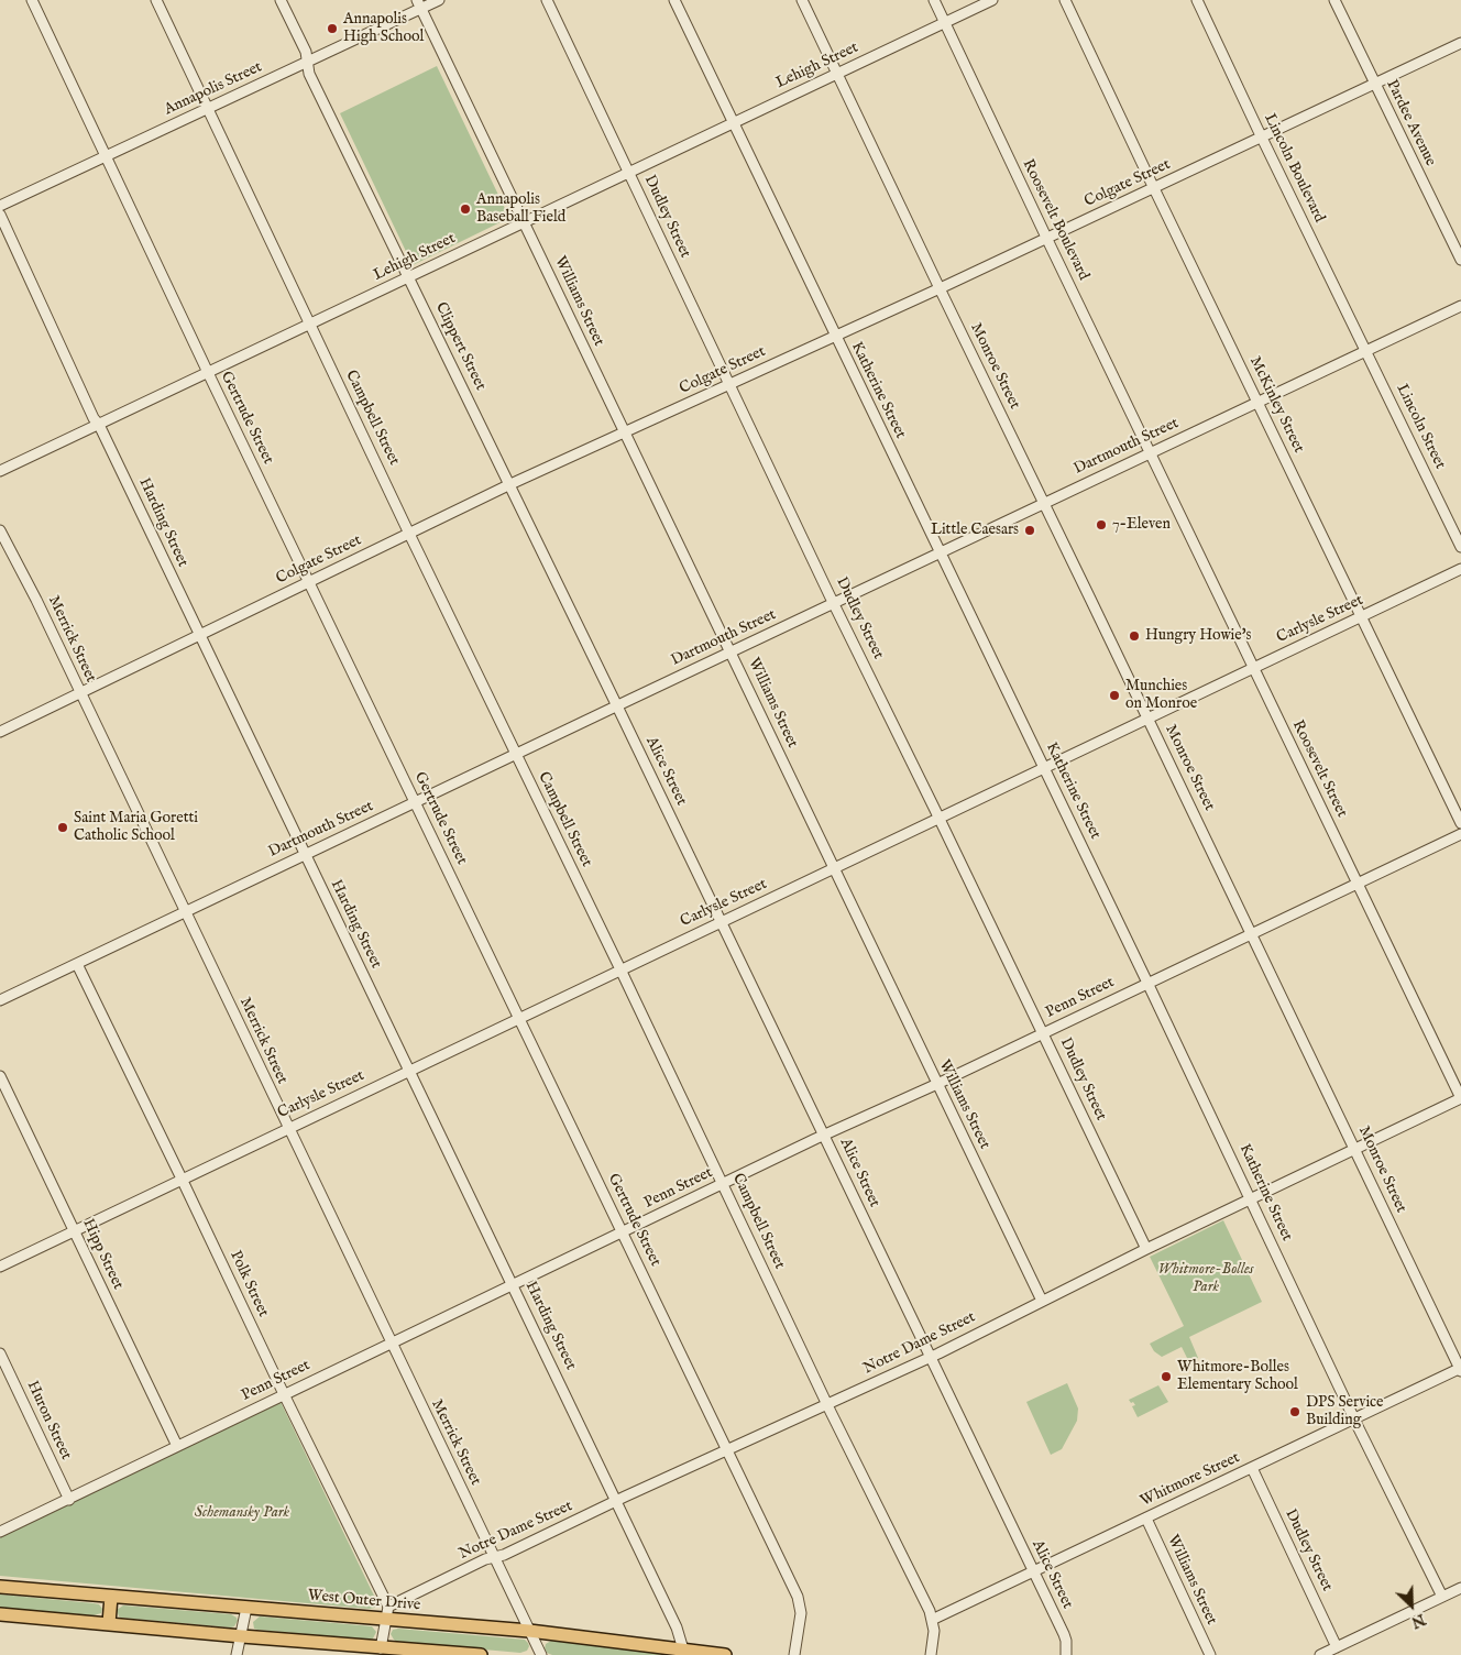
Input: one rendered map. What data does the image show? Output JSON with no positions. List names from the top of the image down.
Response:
{
  "streets": {
    "main road": ["West Outer Drive"],
    "street": [
      "Lehigh Street",
      "Annapolis Street",
      "Pardee Avenue",
      "Lincoln Boulevard",
      "Colgate Street",
      "Dudley Street",
      "Roosevelt Boulevard",
      "Williams Street",
      "Clippert Street",
      "Monroe Street",
      "Katherine Street",
      "McKinley Street",
      "Gertrude Street",
      "Campbell Street",
      "Lincoln Street",
      "Dartmouth Street",
      "Harding Street",
      "Carlysle Street",
      "Merrick Street",
      "Roosevelt Street",
      "Alice Street",
      "Penn Street",
      "Hipp Street",
      "Polk Street",
      "Notre Dame Street",
      "Huron Street",
      "Whitmore Street"
    ]
  },
  "crossings": [
    ["Lehigh Street", "Dudley Street"],
    ["Lehigh Street", "Roosevelt Boulevard"],
    ["Lehigh Street", "Williams Street"],
    ["Lehigh Street", "Clippert Street"],
    ["Lehigh Street", "Monroe Street"],
    ["Lehigh Street", "Katherine Street"],
    ["Lehigh Street", "Gertrude Street"],
    ["Lehigh Street", "Campbell Street"],
    ["Lehigh Street", "Harding Street"],
    ["Annapolis Street", "Williams Street"],
    ["Annapolis Street", "Clippert Street"],
    ["Annapolis Street", "Gertrude Street"],
    ["Annapolis Street", "Campbell Street"],
    ["Pardee Avenue", "Colgate Street"],
    ["Lincoln Boulevard", "Colgate Street"],
    ["Lincoln Boulevard", "Lincoln Street"],
    ["Lincoln Boulevard", "Dartmouth Street"],
    ["Colgate Street", "Dudley Street"],
    ["Colgate Street", "Roosevelt Boulevard"],
    ["Colgate Street", "Williams Street"],
    ["Colgate Street", "Clippert Street"],
    ["Colgate Street", "Monroe Street"],
    ["Colgate Street", "Katherine Street"],
    ["Colgate Street", "McKinley Street"],
    ["Colgate Street", "Gertrude Street"],
    ["Colgate Street", "Campbell Street"],
    ["Colgate Street", "Harding Street"],
    ["Colgate Street", "Merrick Street"],
    ["Dudley Street", "Dartmouth Street"],
    ["Dudley Street", "Carlysle Street"],
    ["Dudley Street", "Penn Street"],
    ["Dudley Street", "Notre Dame Street"],
    ["Dudley Street", "Whitmore Street"],
    ["Roosevelt Boulevard", "Dartmouth Street"],
    ["Roosevelt Boulevard", "Roosevelt Street"],
    ["Williams Street", "Dartmouth Street"],
    ["Williams Street", "Carlysle Street"],
    ["Williams Street", "Penn Street"],
    ["Williams Street", "Notre Dame Street"],
    ["Williams Street", "Whitmore Street"],
    ["Clippert Street", "Dartmouth Street"],
    ["Clippert Street", "Alice Street"],
    ["Monroe Street", "Dartmouth Street"],
    ["Monroe Street", "Carlysle Street"],
    ["Monroe Street", "Penn Street"],
    ["Monroe Street", "Notre Dame Street"],
    ["Monroe Street", "Whitmore Street"],
    ["Katherine Street", "Dartmouth Street"],
    ["Katherine Street", "Carlysle Street"],
    ["Katherine Street", "Penn Street"],
    ["Katherine Street", "Notre Dame Street"],
    ["Katherine Street", "Whitmore Street"],
    ["McKinley Street", "Dartmouth Street"],
    ["McKinley Street", "Carlysle Street"],
    ["Gertrude Street", "Dartmouth Street"],
    ["Gertrude Street", "Carlysle Street"],
    ["Gertrude Street", "Penn Street"],
    ["Gertrude Street", "Notre Dame Street"],
    ["Campbell Street", "Dartmouth Street"],
    ["Campbell Street", "Carlysle Street"],
    ["Campbell Street", "Penn Street"],
    ["Campbell Street", "Notre Dame Street"],
    ["Campbell Street", "Whitmore Street"],
    ["Lincoln Street", "Dartmouth Street"],
    ["Dartmouth Street", "Harding Street"],
    ["Dartmouth Street", "Merrick Street"],
    ["Dartmouth Street", "Roosevelt Street"],
    ["Dartmouth Street", "Alice Street"],
    ["Dartmouth Street", "Polk Street"],
    ["Harding Street", "Carlysle Street"],
    ["Harding Street", "Penn Street"],
    ["Harding Street", "Notre Dame Street"],
    ["Harding Street", "West Outer Drive"],
    ["Carlysle Street", "Merrick Street"],
    ["Carlysle Street", "Roosevelt Street"],
    ["Carlysle Street", "Alice Street"],
    ["Carlysle Street", "Hipp Street"],
    ["Carlysle Street", "Polk Street"],
    ["Merrick Street", "Penn Street"],
    ["Merrick Street", "Notre Dame Street"],
    ["Merrick Street", "West Outer Drive"],
    ["Roosevelt Street", "Penn Street"],
    ["Roosevelt Street", "Notre Dame Street"],
    ["Alice Street", "Penn Street"],
    ["Alice Street", "Notre Dame Street"],
    ["Alice Street", "Whitmore Street"],
    ["Penn Street", "Hipp Street"],
    ["Penn Street", "Polk Street"],
    ["Penn Street", "Huron Street"],
    ["Polk Street", "Notre Dame Street"],
    ["Polk Street", "West Outer Drive"],
    ["Notre Dame Street", "West Outer Drive"]
  ],
  "parks": ["Whitmore-Bolles Park", "Schemansky Park"],
  "places": [
    "Annapolis High School",
    "Annapolis Baseball Field",
    "7-Eleven",
    "Little Caesars",
    "Hungry Howie's",
    "Munchies on Monroe",
    "Saint Maria Goretti Catholic School",
    "Whitmore-Bolles Elementary School",
    "DPS Service Building"
  ],
  "north": "bottom right"
}
